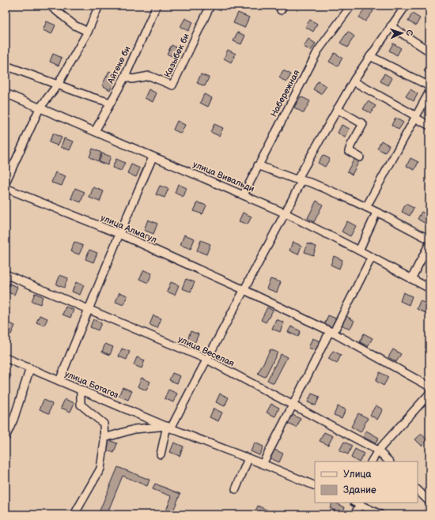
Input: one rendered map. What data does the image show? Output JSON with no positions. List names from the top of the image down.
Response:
{
  "streets": {
    "street": [
      "Казыбек би",
      "Айтеке би",
      "Набережная",
      "улица Вивальди",
      "улица Алмагул",
      "улица Веселая",
      "улица Ботагоз"
    ]
  },
  "crossings": [
    ["Казыбек би", "Айтеке би"],
    ["Айтеке би", "улица Вивальди"],
    ["Набережная", "улица Вивальди"]
  ],
  "legend": ["Улица", "Здание"],
  "north": "right"
}
